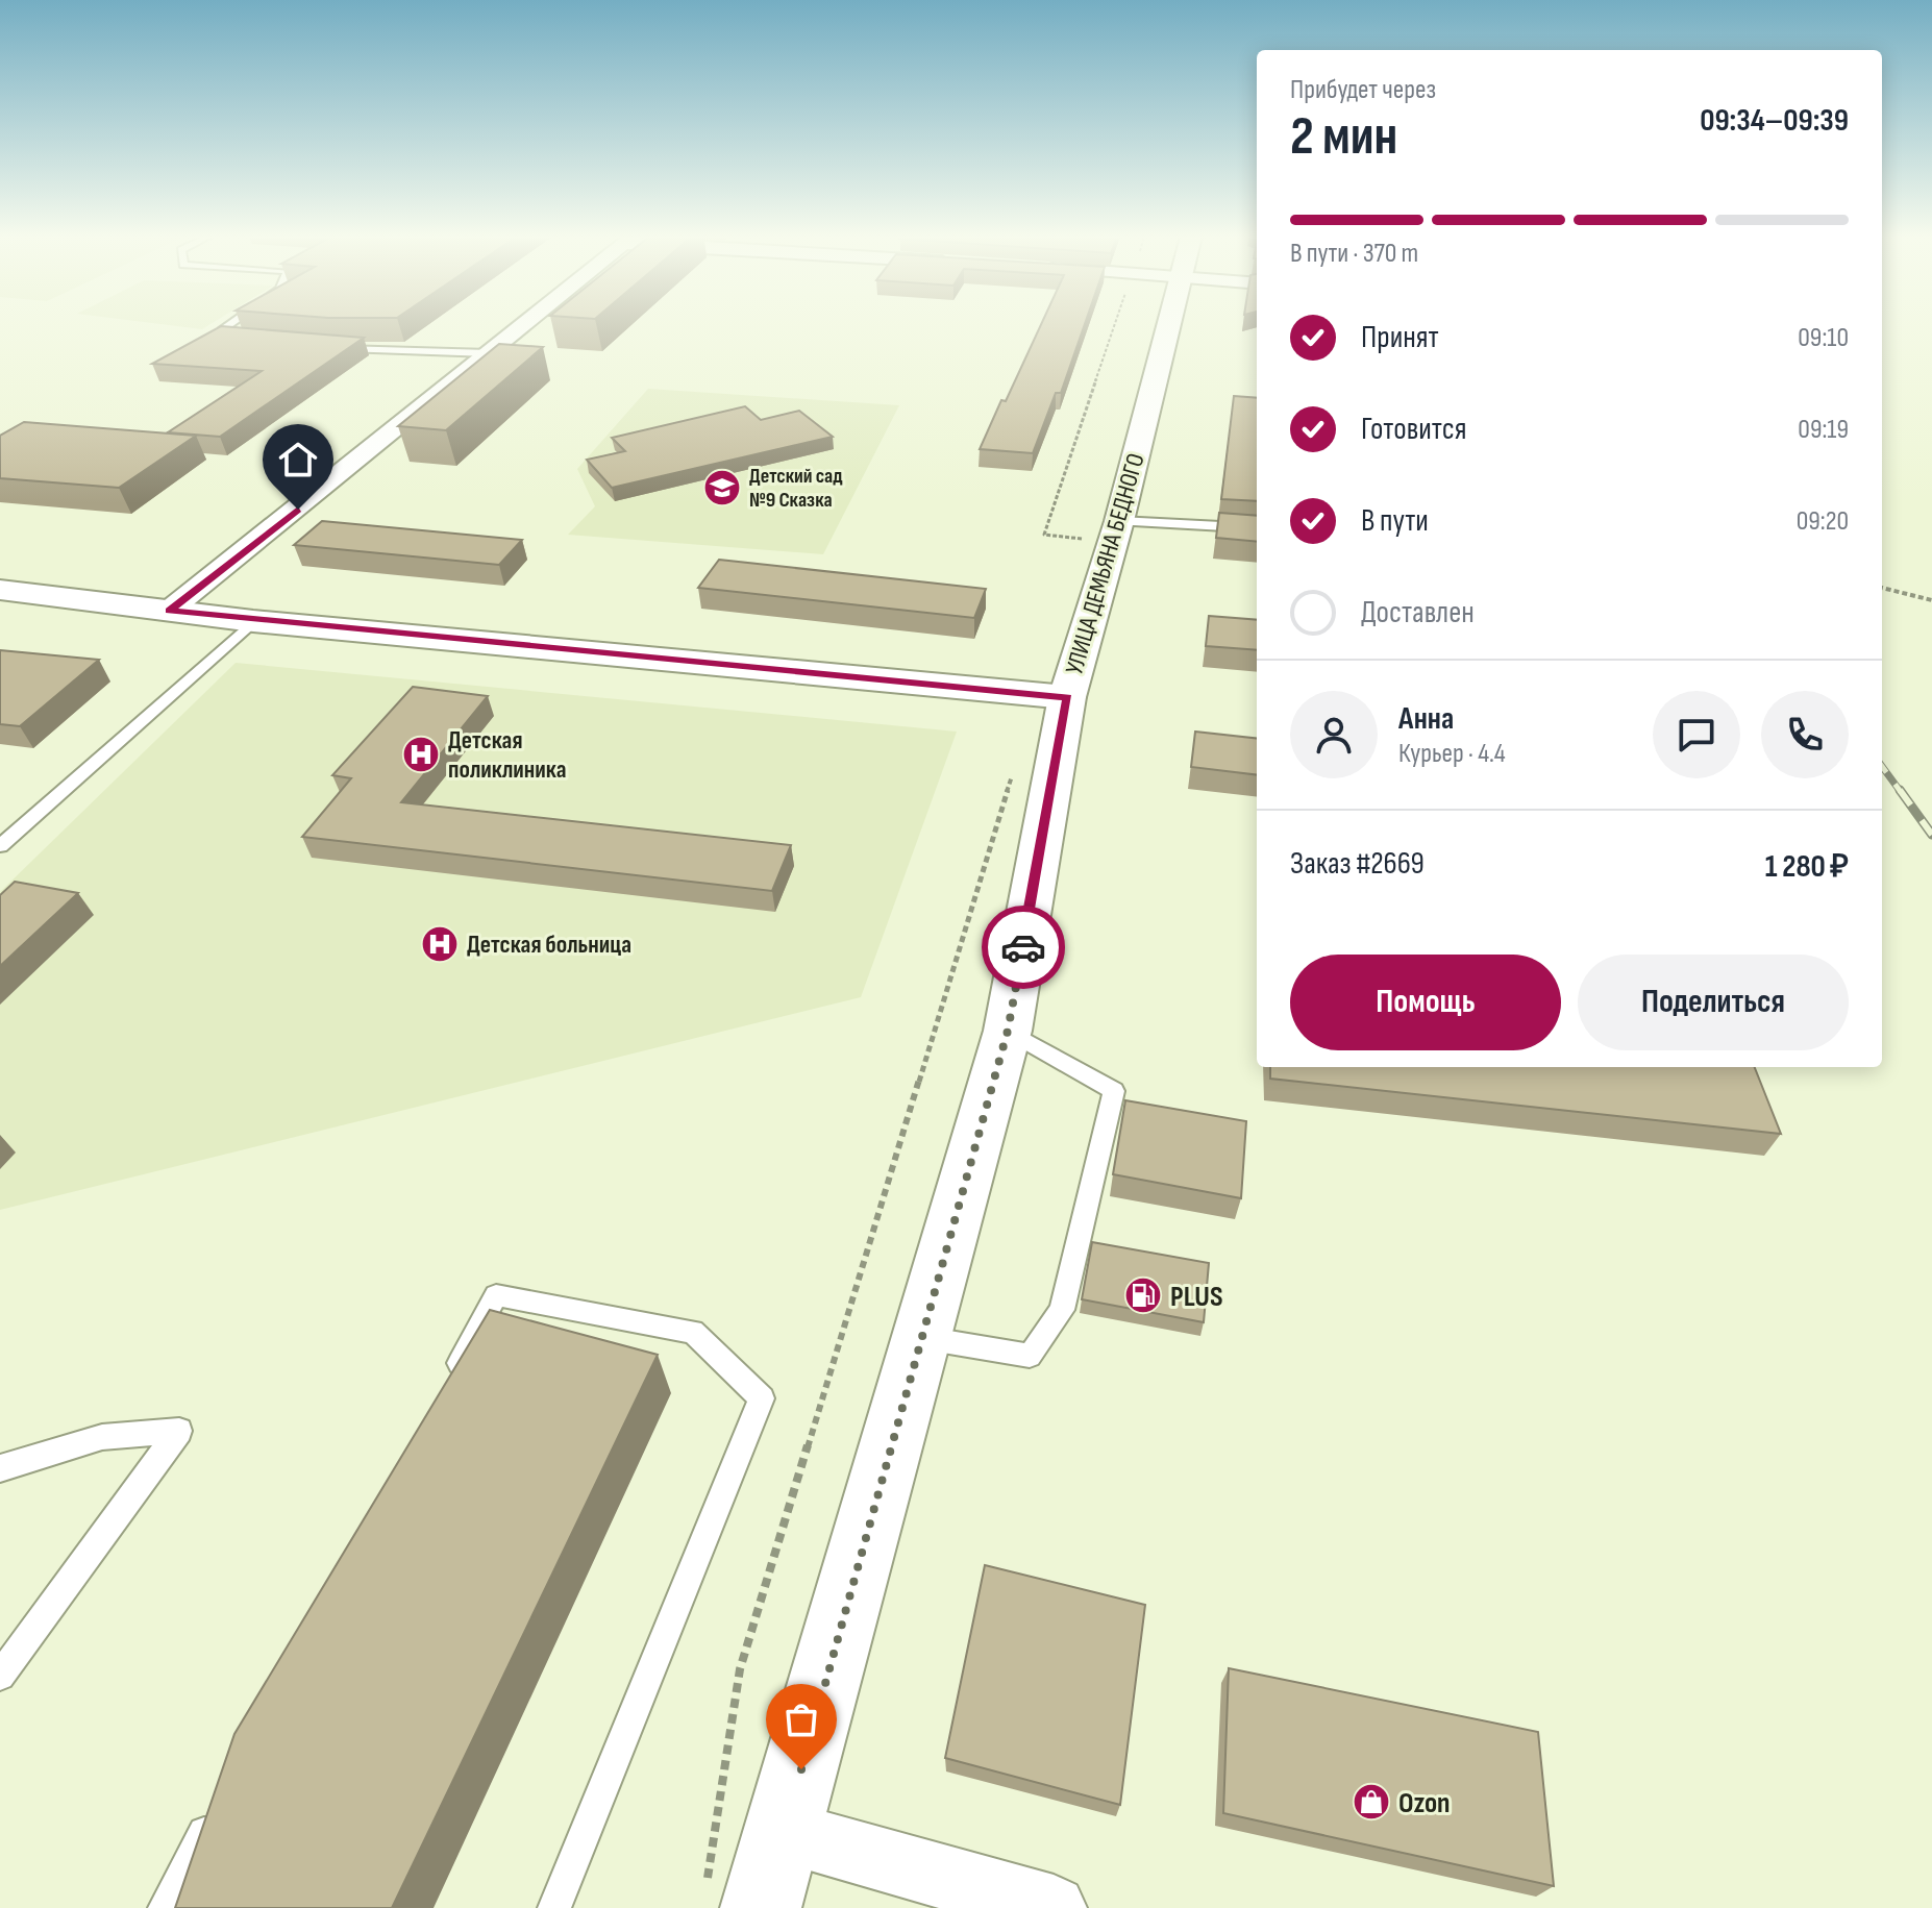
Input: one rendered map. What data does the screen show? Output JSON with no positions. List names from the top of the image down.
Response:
{
  "streets": {
    "main road": ["УЛИЦА ДЕМЬЯНА БЕДНОГО"]
  },
  "places": {
    "school or university": ["Детский сад №9 Сказка"],
    "hospital": ["Детская поликлиника", "Детская больница"],
    "fuel station": ["PLUS"],
    "shop": ["Ozon"]
  },
  "page": {
    "heading": ["2 мин", "Прибудет через", "09:34–09:39"],
    "panel": [
      "Анна",
      "Курьер · 4.4",
      "Заказ #2669",
      "1 280 ₽"
    ],
    "bar": "В пути · 370 m",
    "list": [
      ["Принят", "09:10"],
      ["Готовится", "09:19"],
      ["В пути", "09:20"],
      "Доставлен"
    ],
    "buttons": ["Помощь", "Поделиться"]
  }
}
